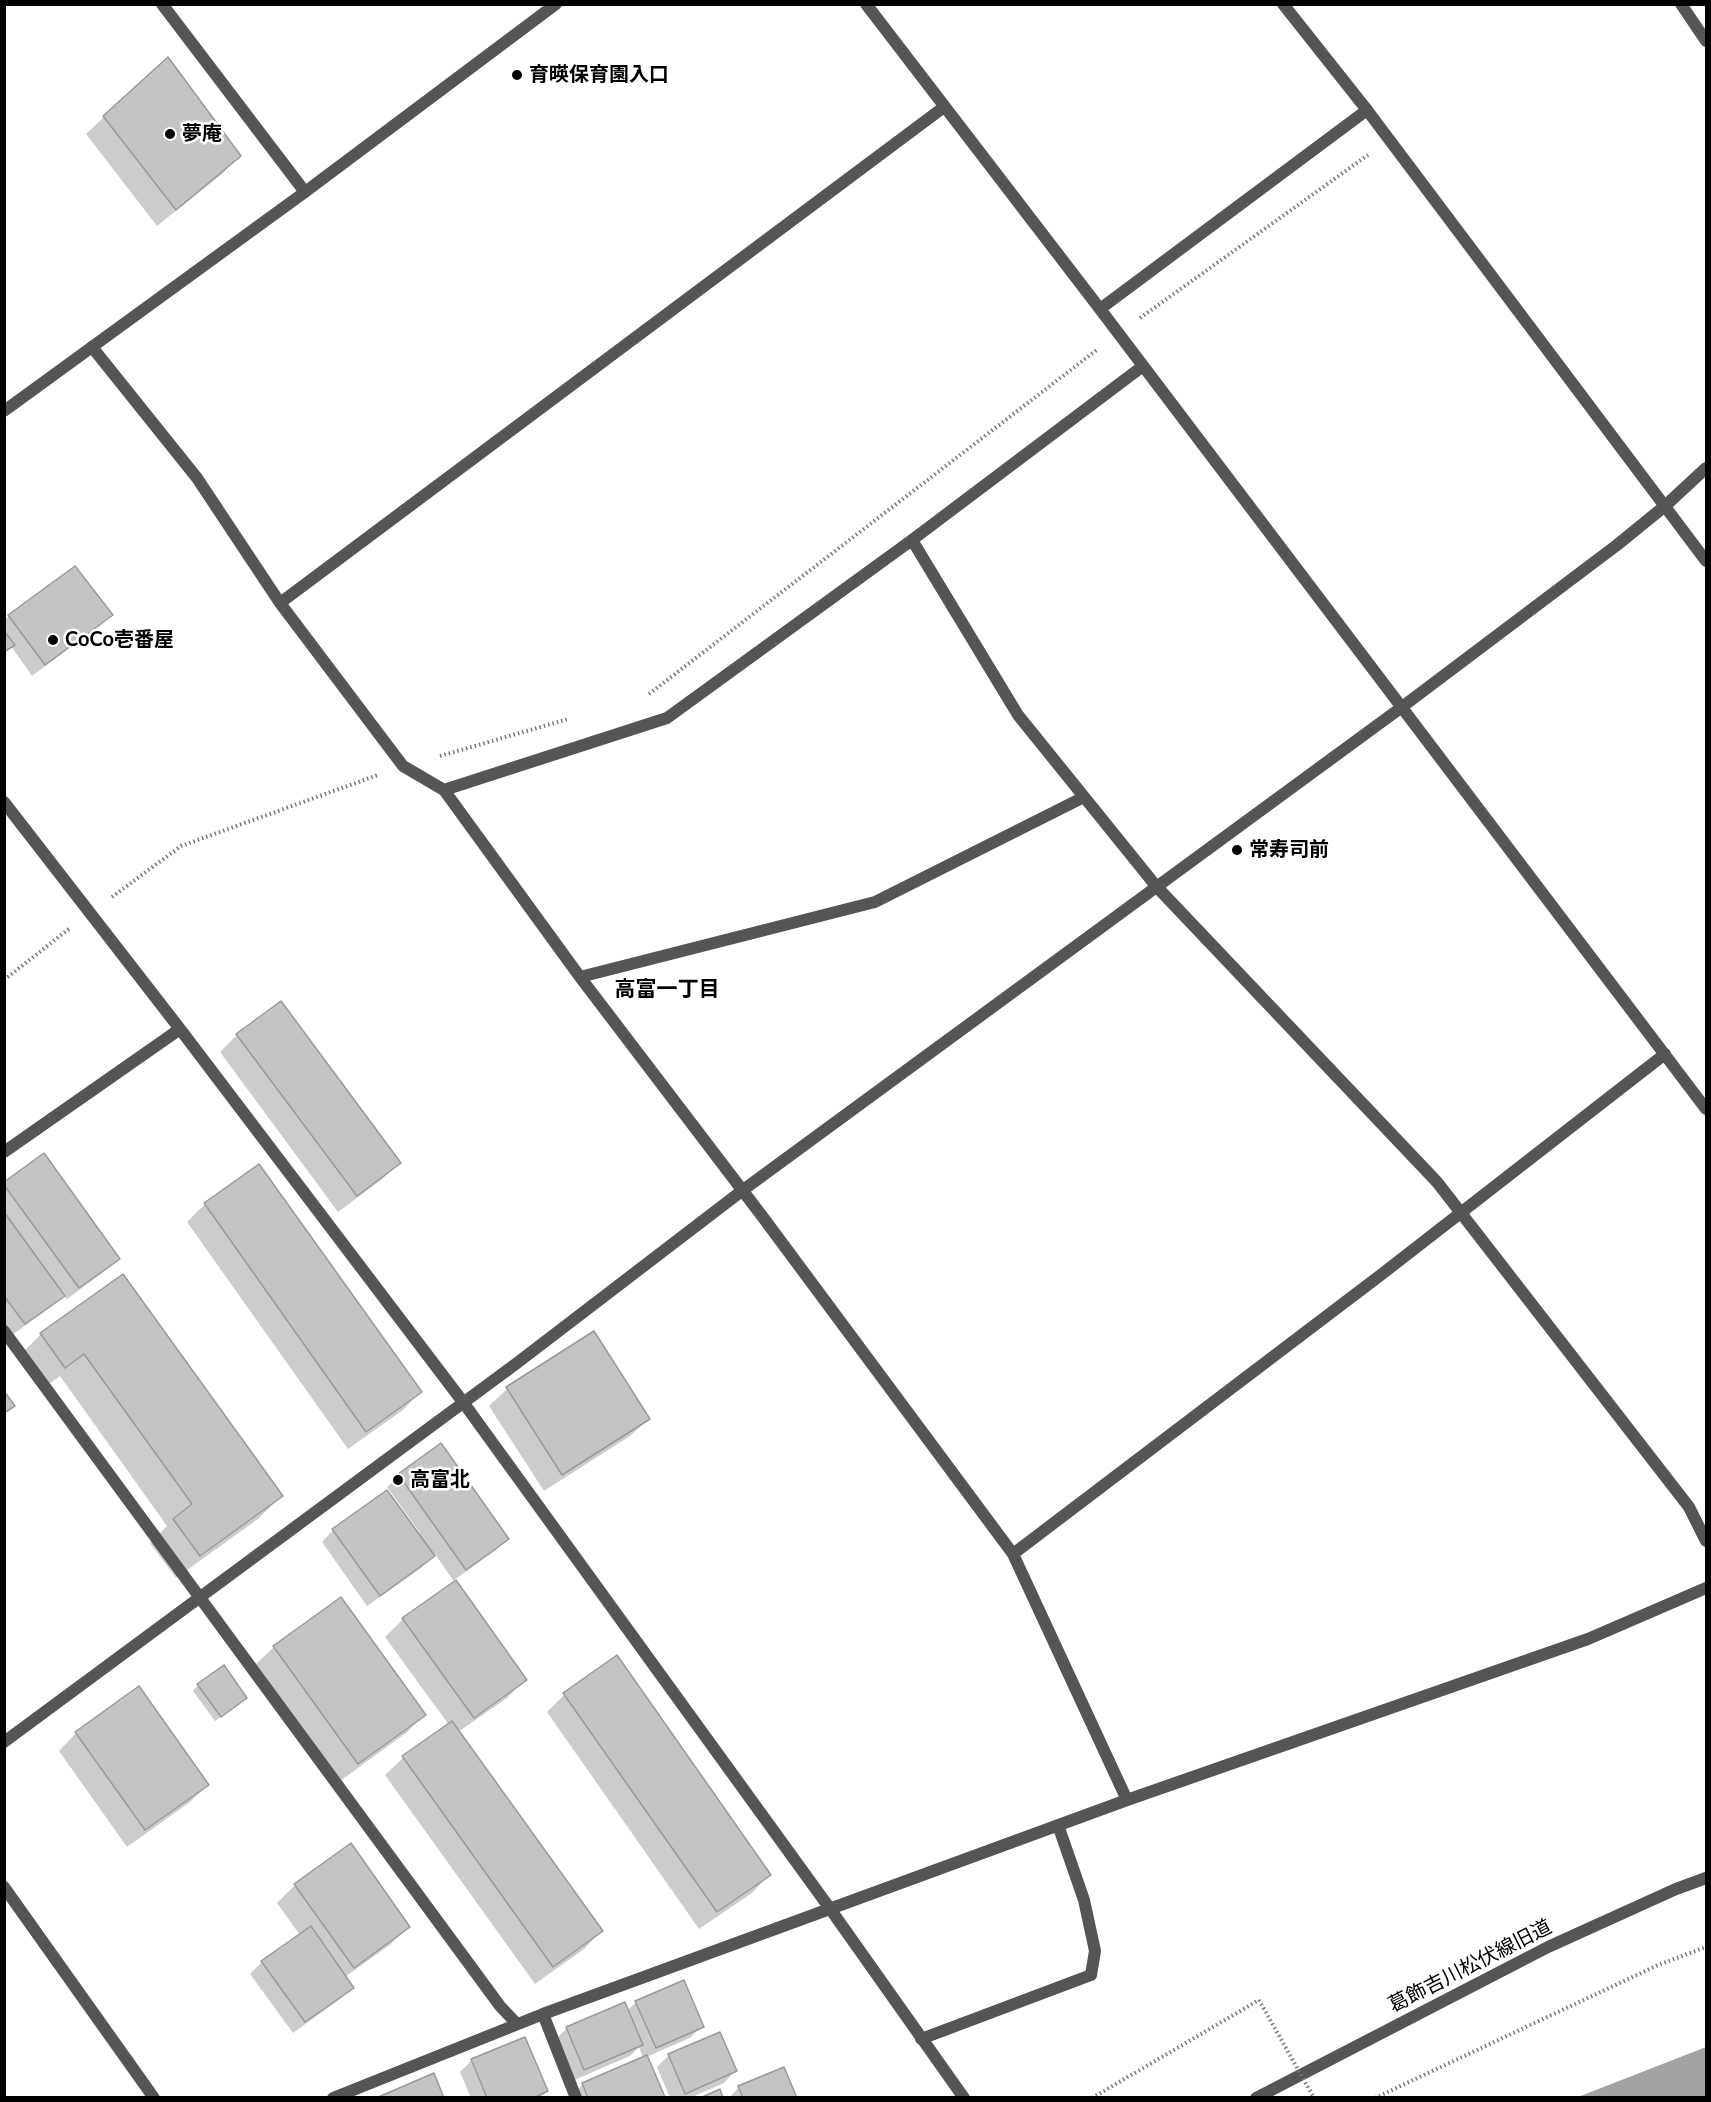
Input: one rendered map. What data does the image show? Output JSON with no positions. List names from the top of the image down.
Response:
{
  "streets": {
    "street": ["葛飾吉川松伏線旧道"]
  },
  "districts": ["高富一丁目"],
  "places": [
    "育暎保育園入口",
    "夢庵",
    "CoCo壱番屋",
    "常寿司前",
    "高富北"
  ]
}
